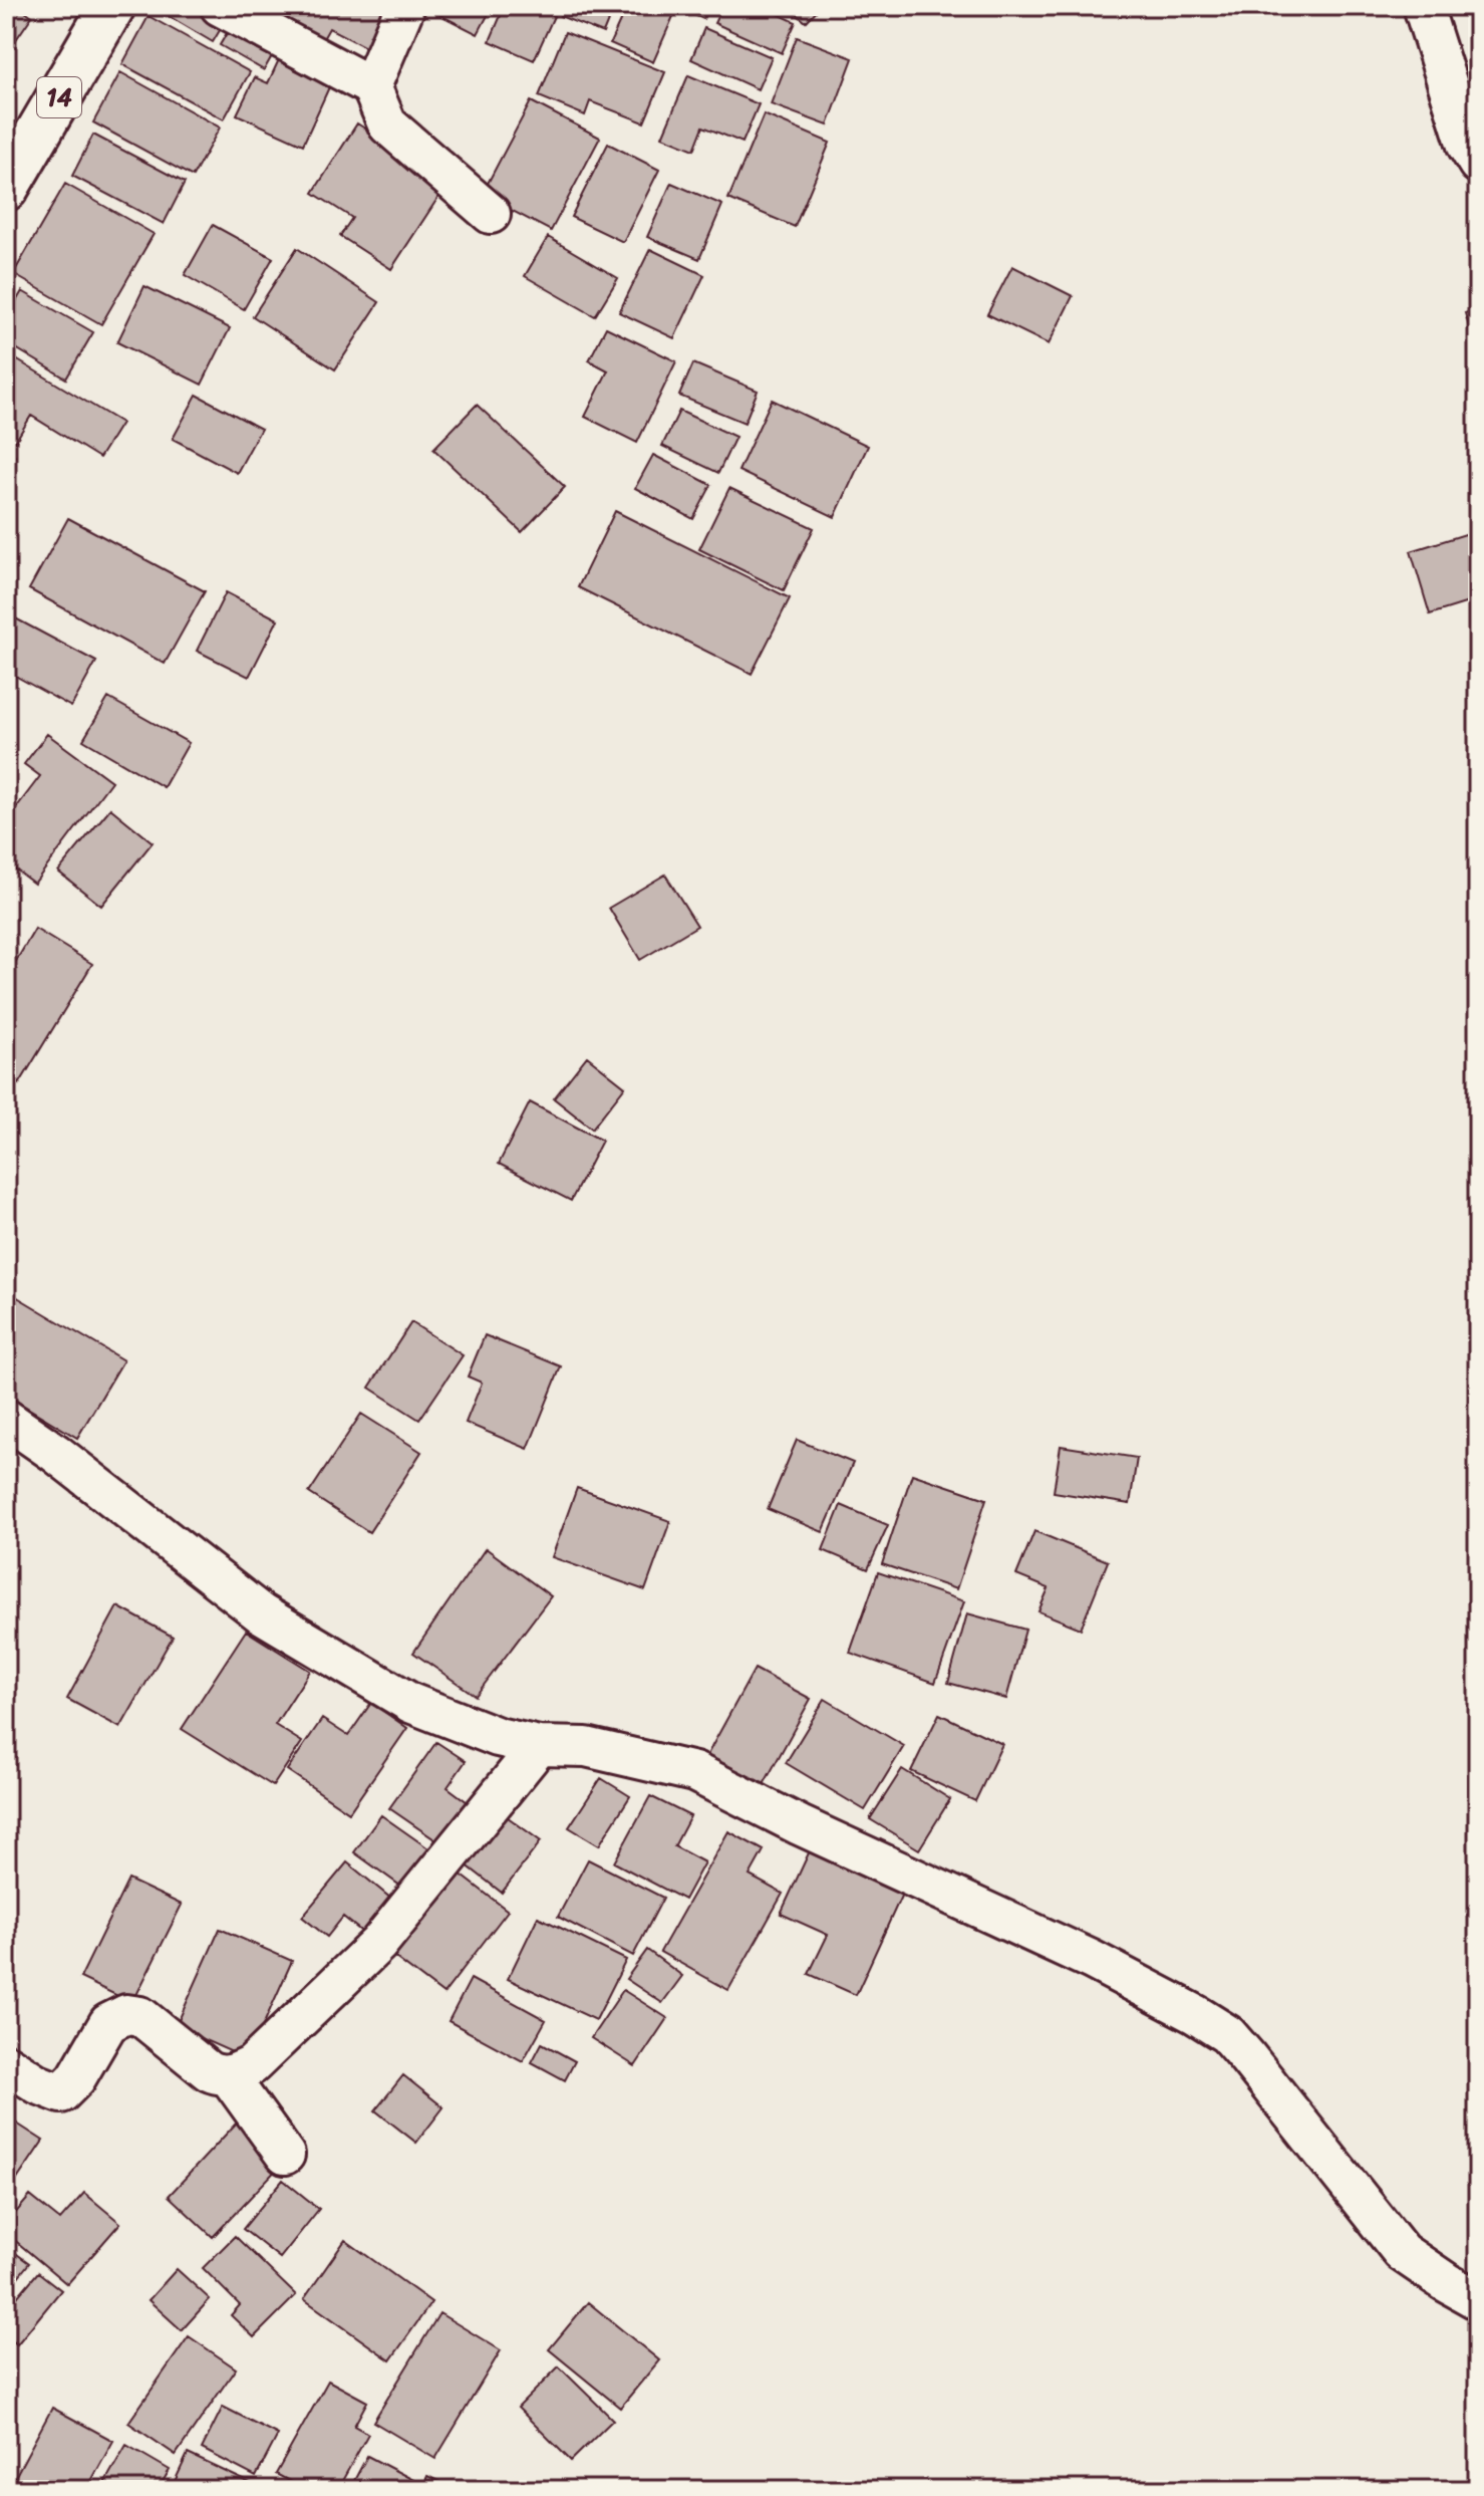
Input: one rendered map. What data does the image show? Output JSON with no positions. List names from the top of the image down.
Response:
{
  "streets": {
    "highway": ["14"]
  }
}
